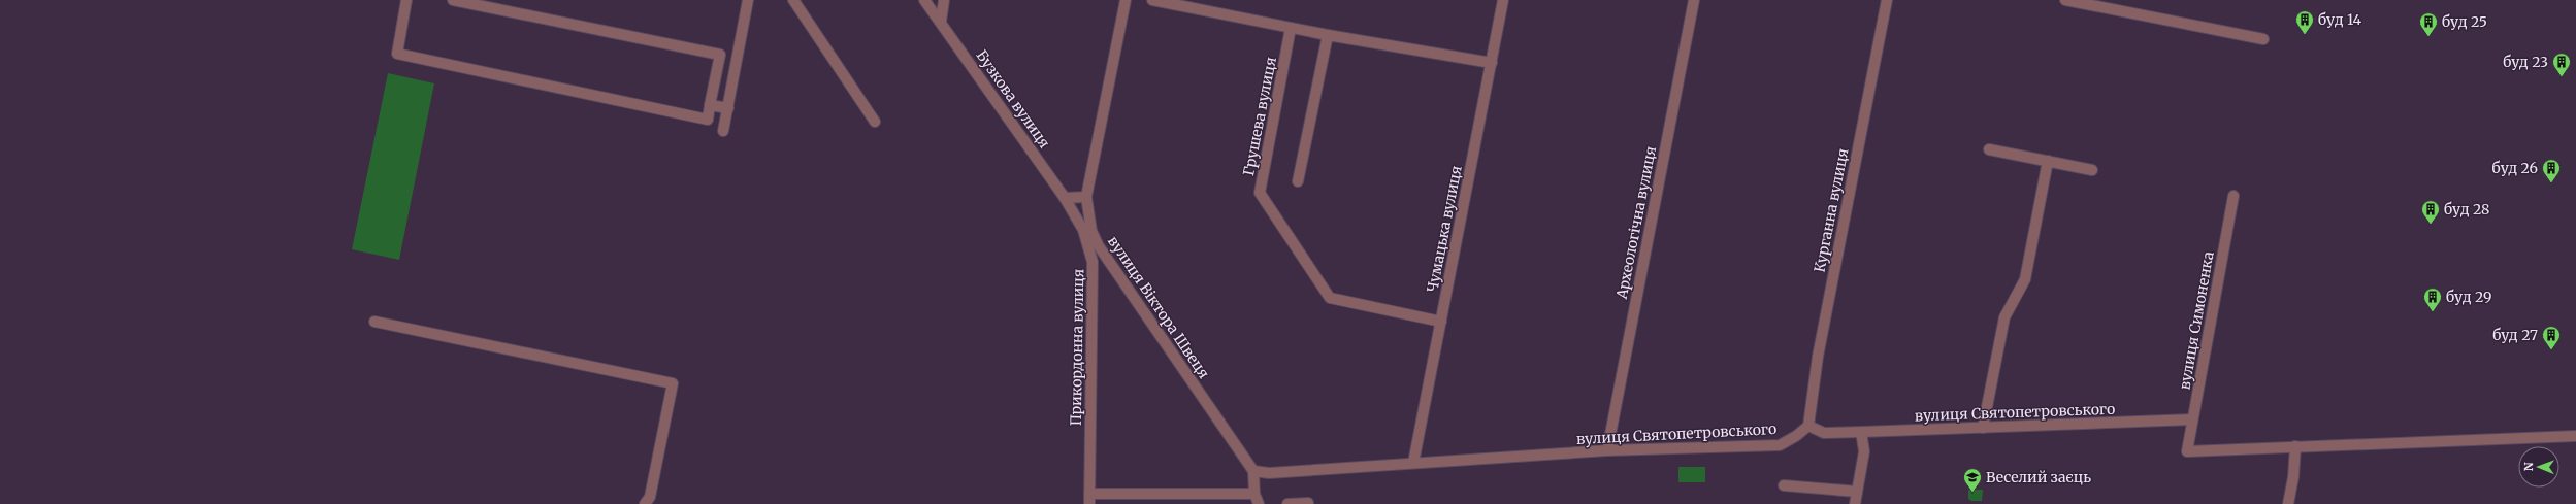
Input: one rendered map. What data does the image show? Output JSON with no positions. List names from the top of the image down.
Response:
{
  "streets": {
    "street": [
      "Бузкова вулиця",
      "Грушева вулиця",
      "Курганна вулиця",
      "Археологічна вулиця",
      "Чумацька вулиця",
      "вулиця Віктора Швеця",
      "вулиця Симоненка",
      "Прикордонна вулиця",
      "вулиця Святопетровського"
    ]
  },
  "crossings": [
    ["Бузкова вулиця", "Прикордонна вулиця"],
    ["Грушева вулиця", "Чумацька вулиця"],
    ["Курганна вулиця", "вулиця Святопетровського"],
    ["Археологічна вулиця", "вулиця Святопетровського"],
    ["Чумацька вулиця", "вулиця Святопетровського"],
    ["вулиця Віктора Швеця", "вулиця Святопетровського"],
    ["вулиця Симоненка", "вулиця Святопетровського"]
  ],
  "places": {
    "building": [
      "буд 14",
      "буд 25",
      "буд 23",
      "буд 26",
      "буд 28",
      "буд 29",
      "буд 27"
    ],
    "school or university": ["Веселий заєць"]
  },
  "north": "left"
}
